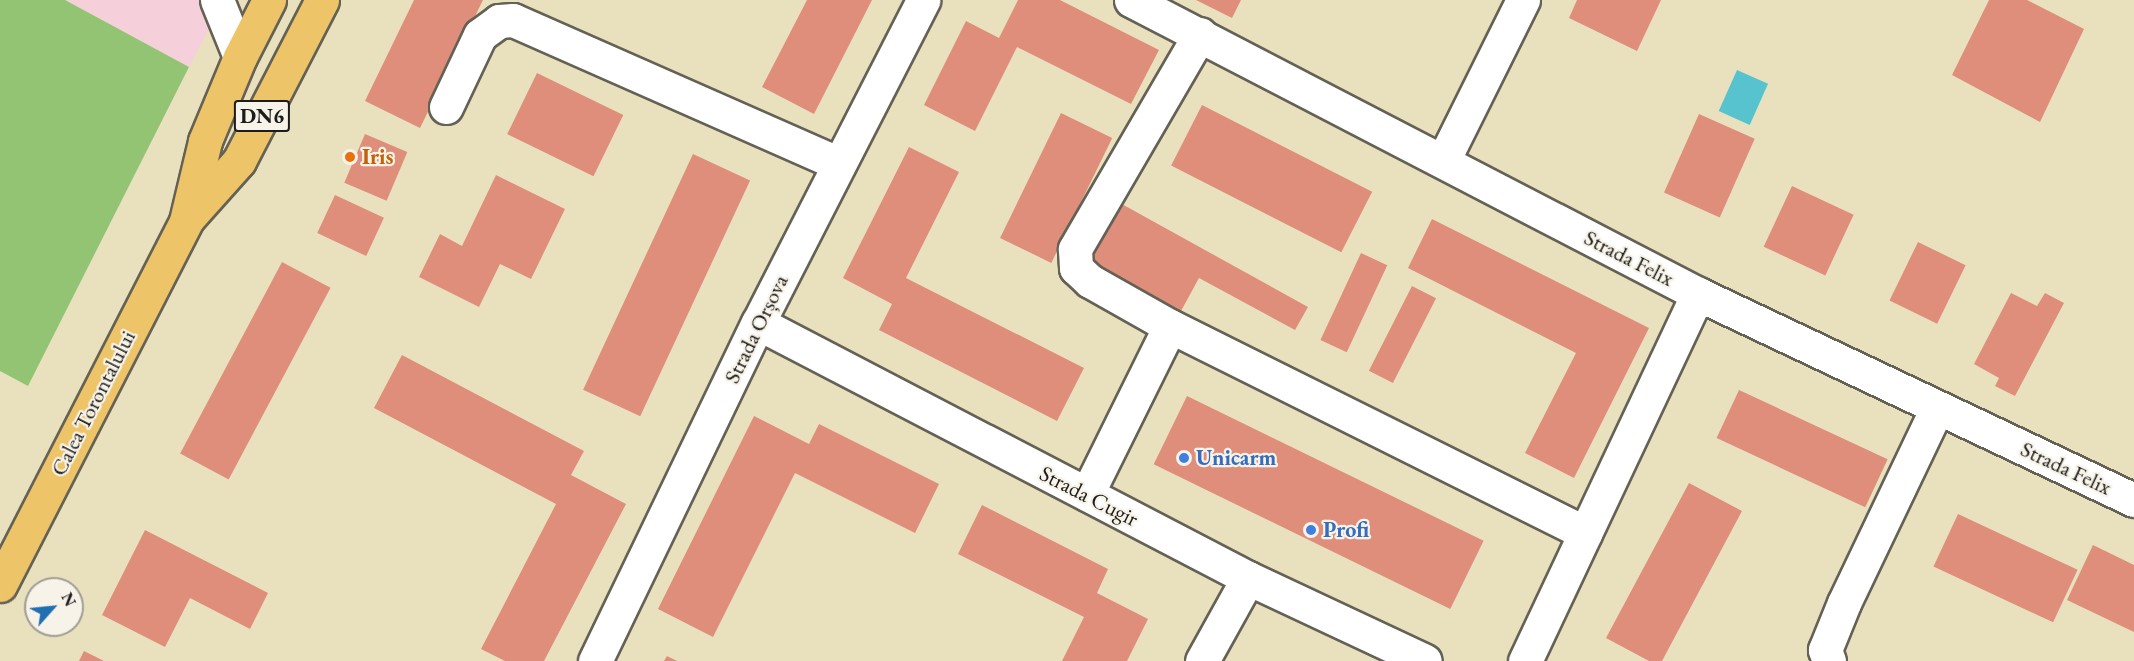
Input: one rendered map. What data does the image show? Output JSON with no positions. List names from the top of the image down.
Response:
{
  "streets": {
    "main road": ["DN6", "Calea Torontalului"],
    "street": ["Strada Felix", "Strada Orșova", "Strada Cugir"]
  },
  "crossings": [
    ["Strada Orșova", "Strada Cugir"]
  ],
  "places": ["Iris", "Unicarm", "Profi"],
  "north": "top right"
}
